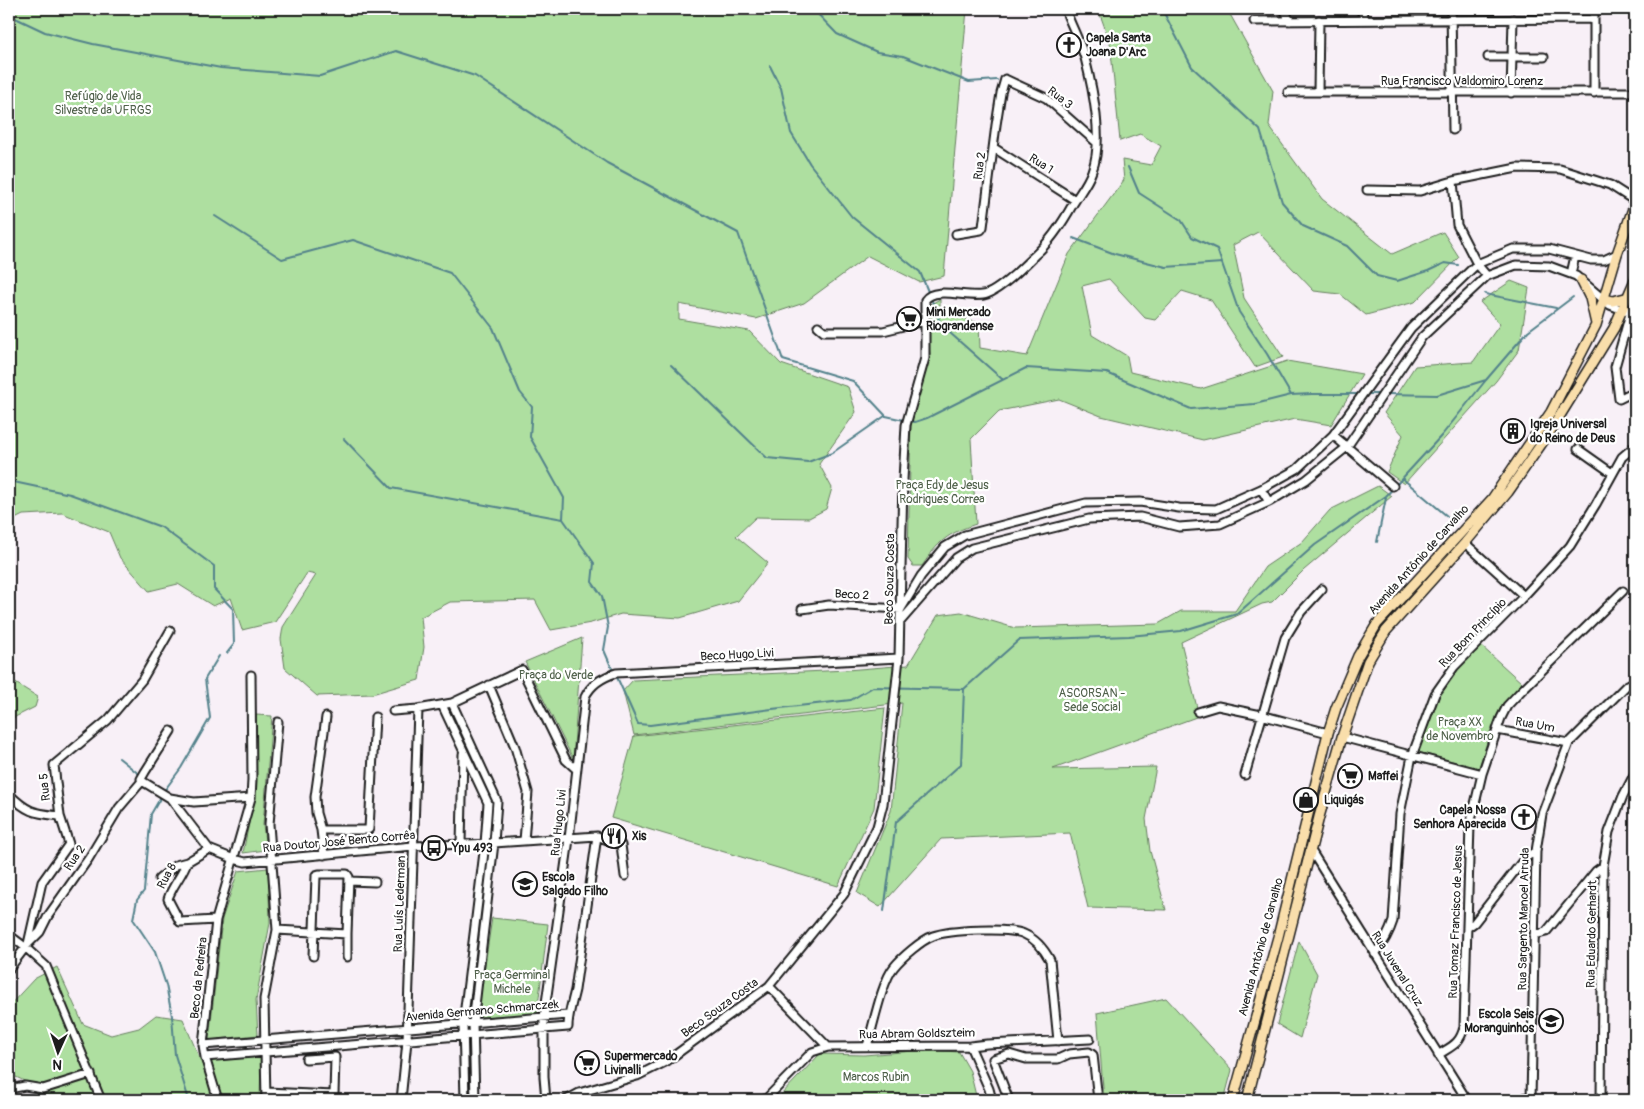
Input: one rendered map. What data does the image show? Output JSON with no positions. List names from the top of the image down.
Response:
{
  "streets": {
    "main road": ["Avenida Antônio de Carvalho"],
    "street": [
      "Rua Francisco Valdomiro Lorenz",
      "Rua 3",
      "Rua 1",
      "Rua 2",
      "Beco Souza Costa",
      "Beco 2",
      "Rua Bom Princípio",
      "Beco Hugo Livi",
      "Rua Um",
      "Rua 5",
      "Rua Hugo Livi",
      "Rua Doutor José Bento Corrêa",
      "Rua 8",
      "Rua Luís Lederman",
      "Rua Sargento Manoel Arruda",
      "Rua Tomaz Francisco de Jesus",
      "Rua Eduardo Gerhardt",
      "Rua Juvenal Cruz",
      "Beco da Pedreira",
      "Avenida Germano Schmarczek",
      "Rua Abram Goldszteim"
    ]
  },
  "crossings": [
    ["Rua 3", "Rua 2"],
    ["Rua 3", "Beco Souza Costa"],
    ["Rua 1", "Rua 2"],
    ["Rua 1", "Beco Souza Costa"],
    ["Rua 2", "Rua 5"],
    ["Avenida Antônio de Carvalho", "Rua Juvenal Cruz"],
    ["Beco Souza Costa", "Beco 2"],
    ["Beco Souza Costa", "Beco Hugo Livi"],
    ["Rua Bom Princípio", "Rua Juvenal Cruz"],
    ["Beco Hugo Livi", "Rua Hugo Livi"],
    ["Rua Um", "Rua Sargento Manoel Arruda"],
    ["Rua Um", "Rua Tomaz Francisco de Jesus"],
    ["Rua Hugo Livi", "Rua Doutor José Bento Corrêa"],
    ["Rua Hugo Livi", "Avenida Germano Schmarczek"],
    ["Rua Doutor José Bento Corrêa", "Rua Luís Lederman"],
    ["Rua Doutor José Bento Corrêa", "Beco da Pedreira"],
    ["Rua 8", "Beco da Pedreira"],
    ["Rua Luís Lederman", "Avenida Germano Schmarczek"],
    ["Rua Tomaz Francisco de Jesus", "Rua Juvenal Cruz"],
    ["Beco da Pedreira", "Avenida Germano Schmarczek"]
  ],
  "parks": [
    "Refúgio de Vida Silvestre da UFRGS",
    "Praça Edy de Jesus Rodrigues Correa",
    "Praça do Verde",
    "ASCORSAN - Sede Social",
    "Praça XX de Novembro",
    "Praça Germinal Michele",
    "Marcos Rubin"
  ],
  "places": {
    "church": ["Capela Santa Joana D'Arc", "Capela Nossa Senhora Aparecida"],
    "supermarket": ["Mini Mercado Riograndense", "Maffei", "Supermercado Livinalli"],
    "building": ["Igreja Universal do Reino de Deus"],
    "shop": ["Liquigás"],
    "restaurant": ["Xis"],
    "bus stop": ["Ypu 493"],
    "school or university": ["Escola Salgado Filho", "Escola Seis Moranguinhos"]
  },
  "north": "bottom"
}
